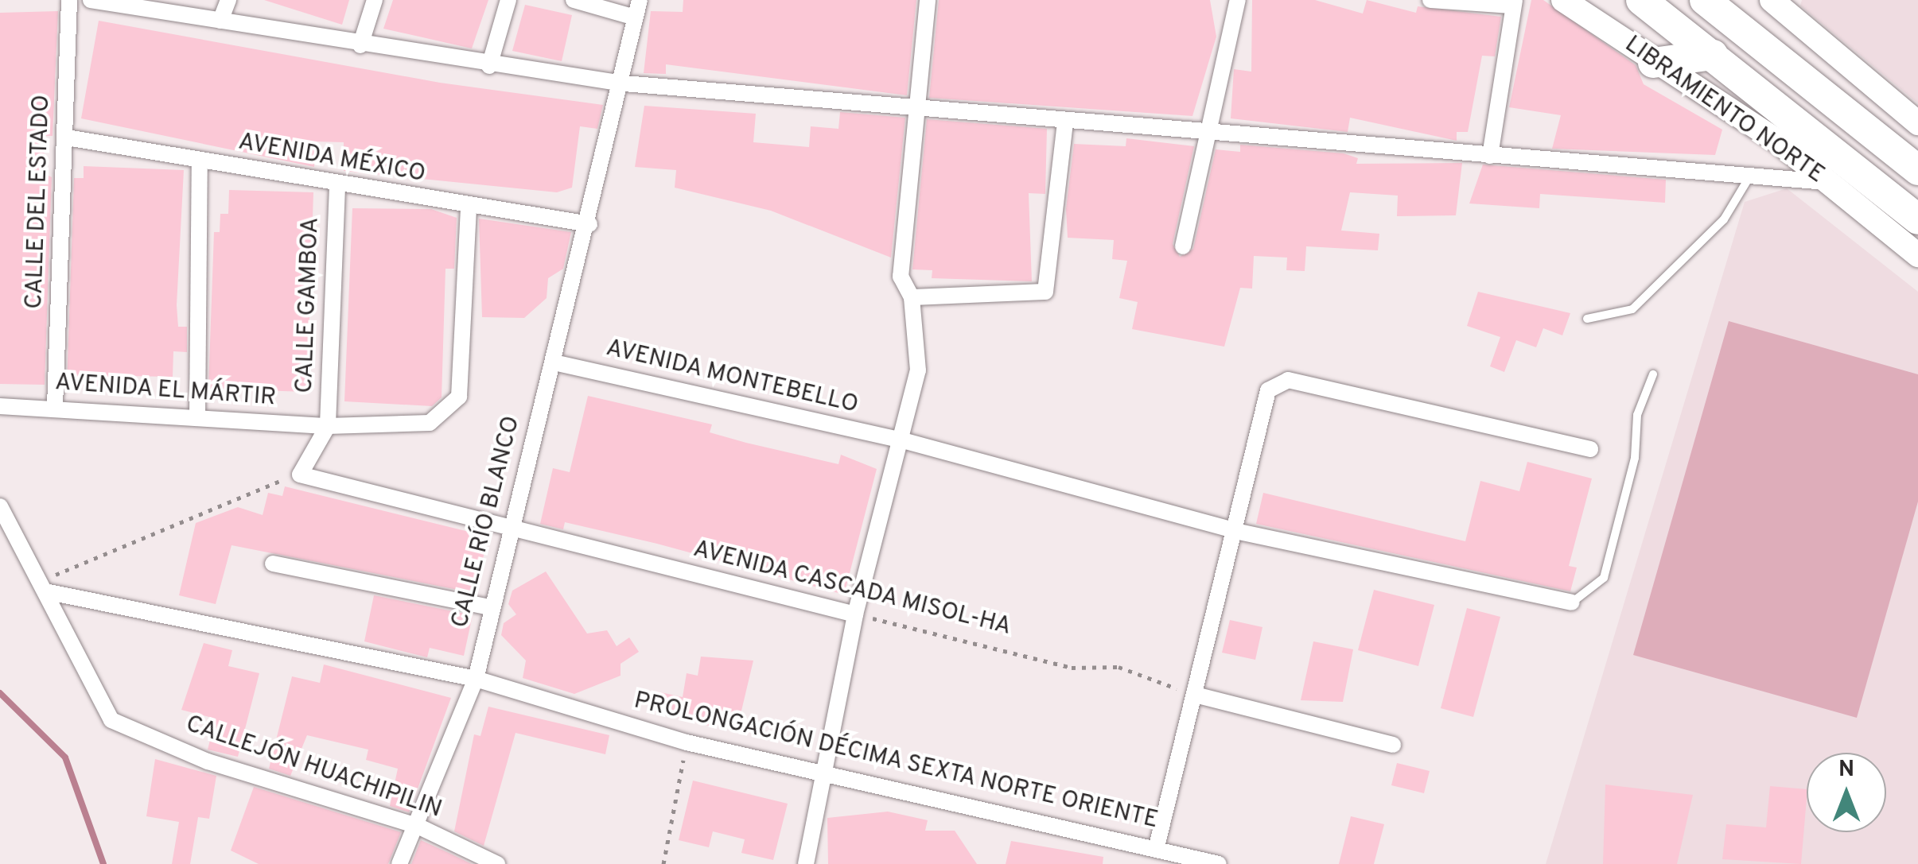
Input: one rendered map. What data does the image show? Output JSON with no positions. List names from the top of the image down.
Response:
{
  "streets": {
    "highway": ["LIBRAMIENTO NORTE"],
    "street": [
      "AVENIDA MÉXICO",
      "CALLE DEL ESTADO",
      "CALLE GAMBOA",
      "AVENIDA MONTEBELLO",
      "AVENIDA EL MÁRTIR",
      "CALLE RÍO BLANCO",
      "AVENIDA CASCADA MISOL-HA",
      "PROLONGACIÓN DÉCIMA SEXTA NORTE ORIENTE",
      "CALLEJÓN HUACHIPILIN"
    ]
  },
  "crossings": [
    ["AVENIDA MÉXICO", "CALLE DEL ESTADO"],
    ["AVENIDA MÉXICO", "CALLE GAMBOA"],
    ["AVENIDA MÉXICO", "AVENIDA EL MÁRTIR"],
    ["AVENIDA MÉXICO", "CALLE RÍO BLANCO"],
    ["CALLE DEL ESTADO", "AVENIDA EL MÁRTIR"],
    ["CALLE GAMBOA", "AVENIDA EL MÁRTIR"],
    ["AVENIDA MONTEBELLO", "CALLE RÍO BLANCO"],
    ["CALLE RÍO BLANCO", "AVENIDA CASCADA MISOL-HA"],
    ["CALLE RÍO BLANCO", "PROLONGACIÓN DÉCIMA SEXTA NORTE ORIENTE"],
    ["CALLE RÍO BLANCO", "CALLEJÓN HUACHIPILIN"],
    ["PROLONGACIÓN DÉCIMA SEXTA NORTE ORIENTE", "CALLEJÓN HUACHIPILIN"]
  ],
  "north": "top"
}
